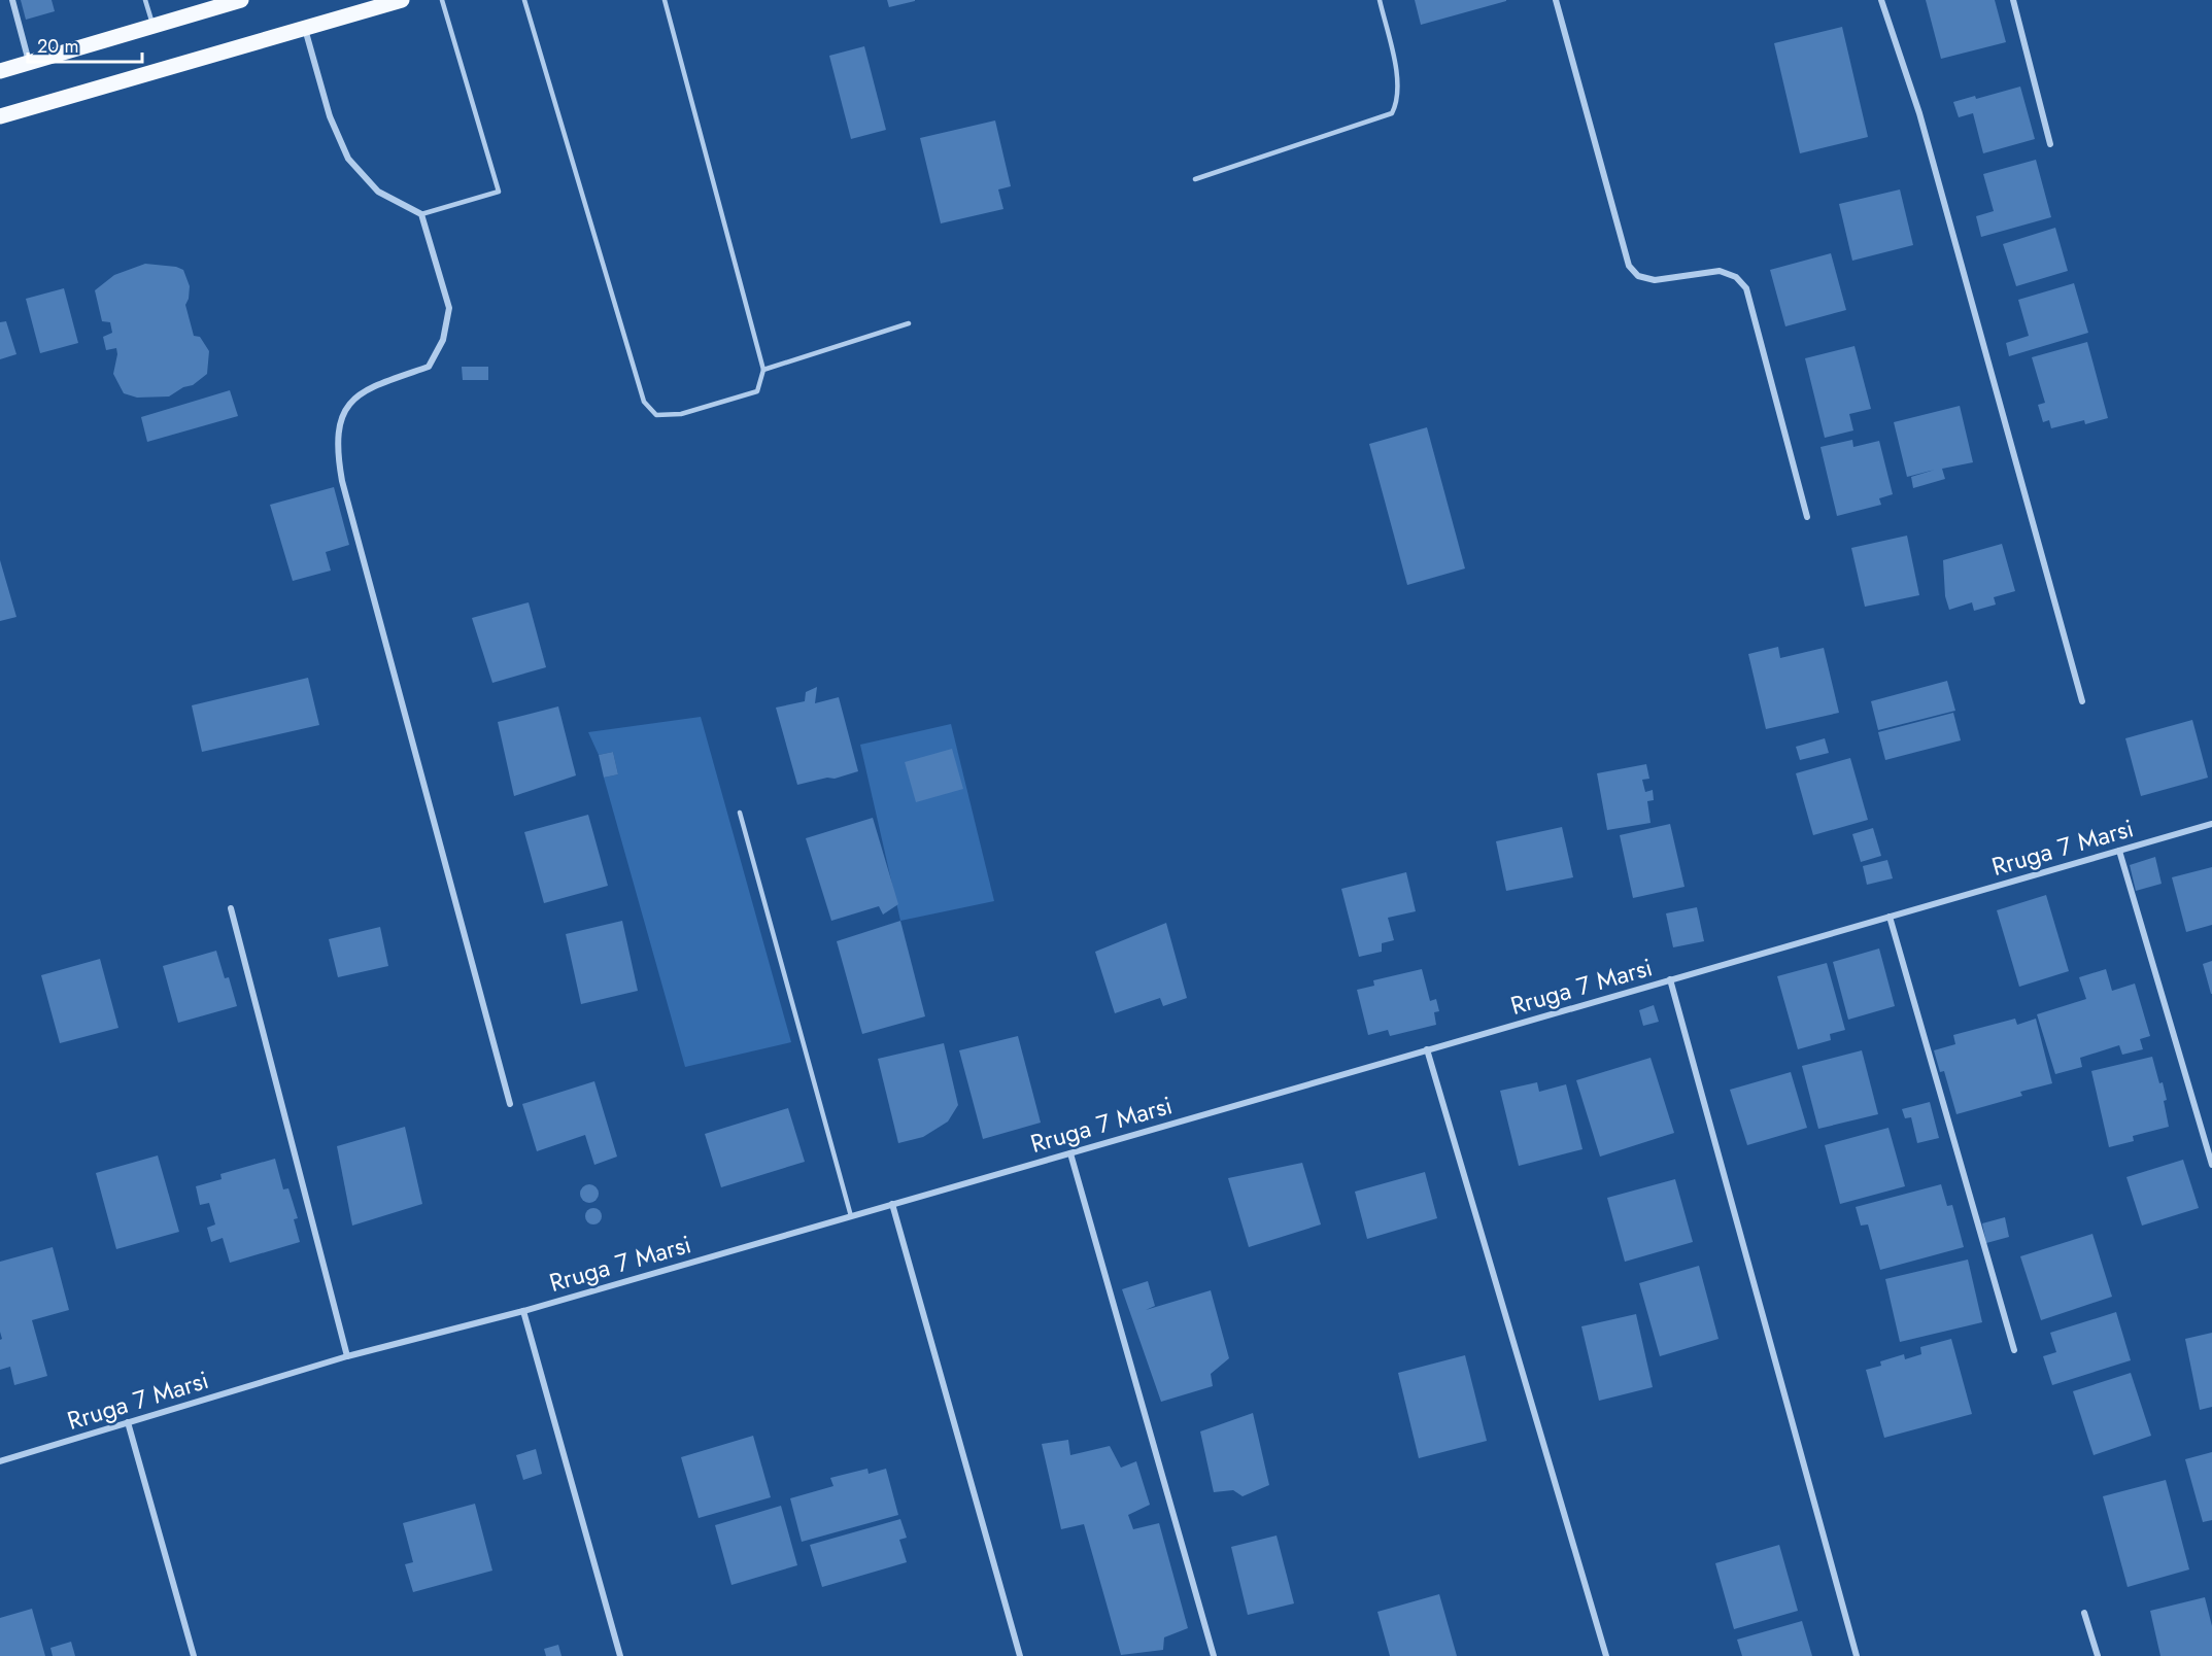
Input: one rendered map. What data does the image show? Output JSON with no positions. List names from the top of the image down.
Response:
{
  "streets": {
    "street": ["Rruga 7 Marsi"]
  },
  "scale_bar": "20 m"
}
